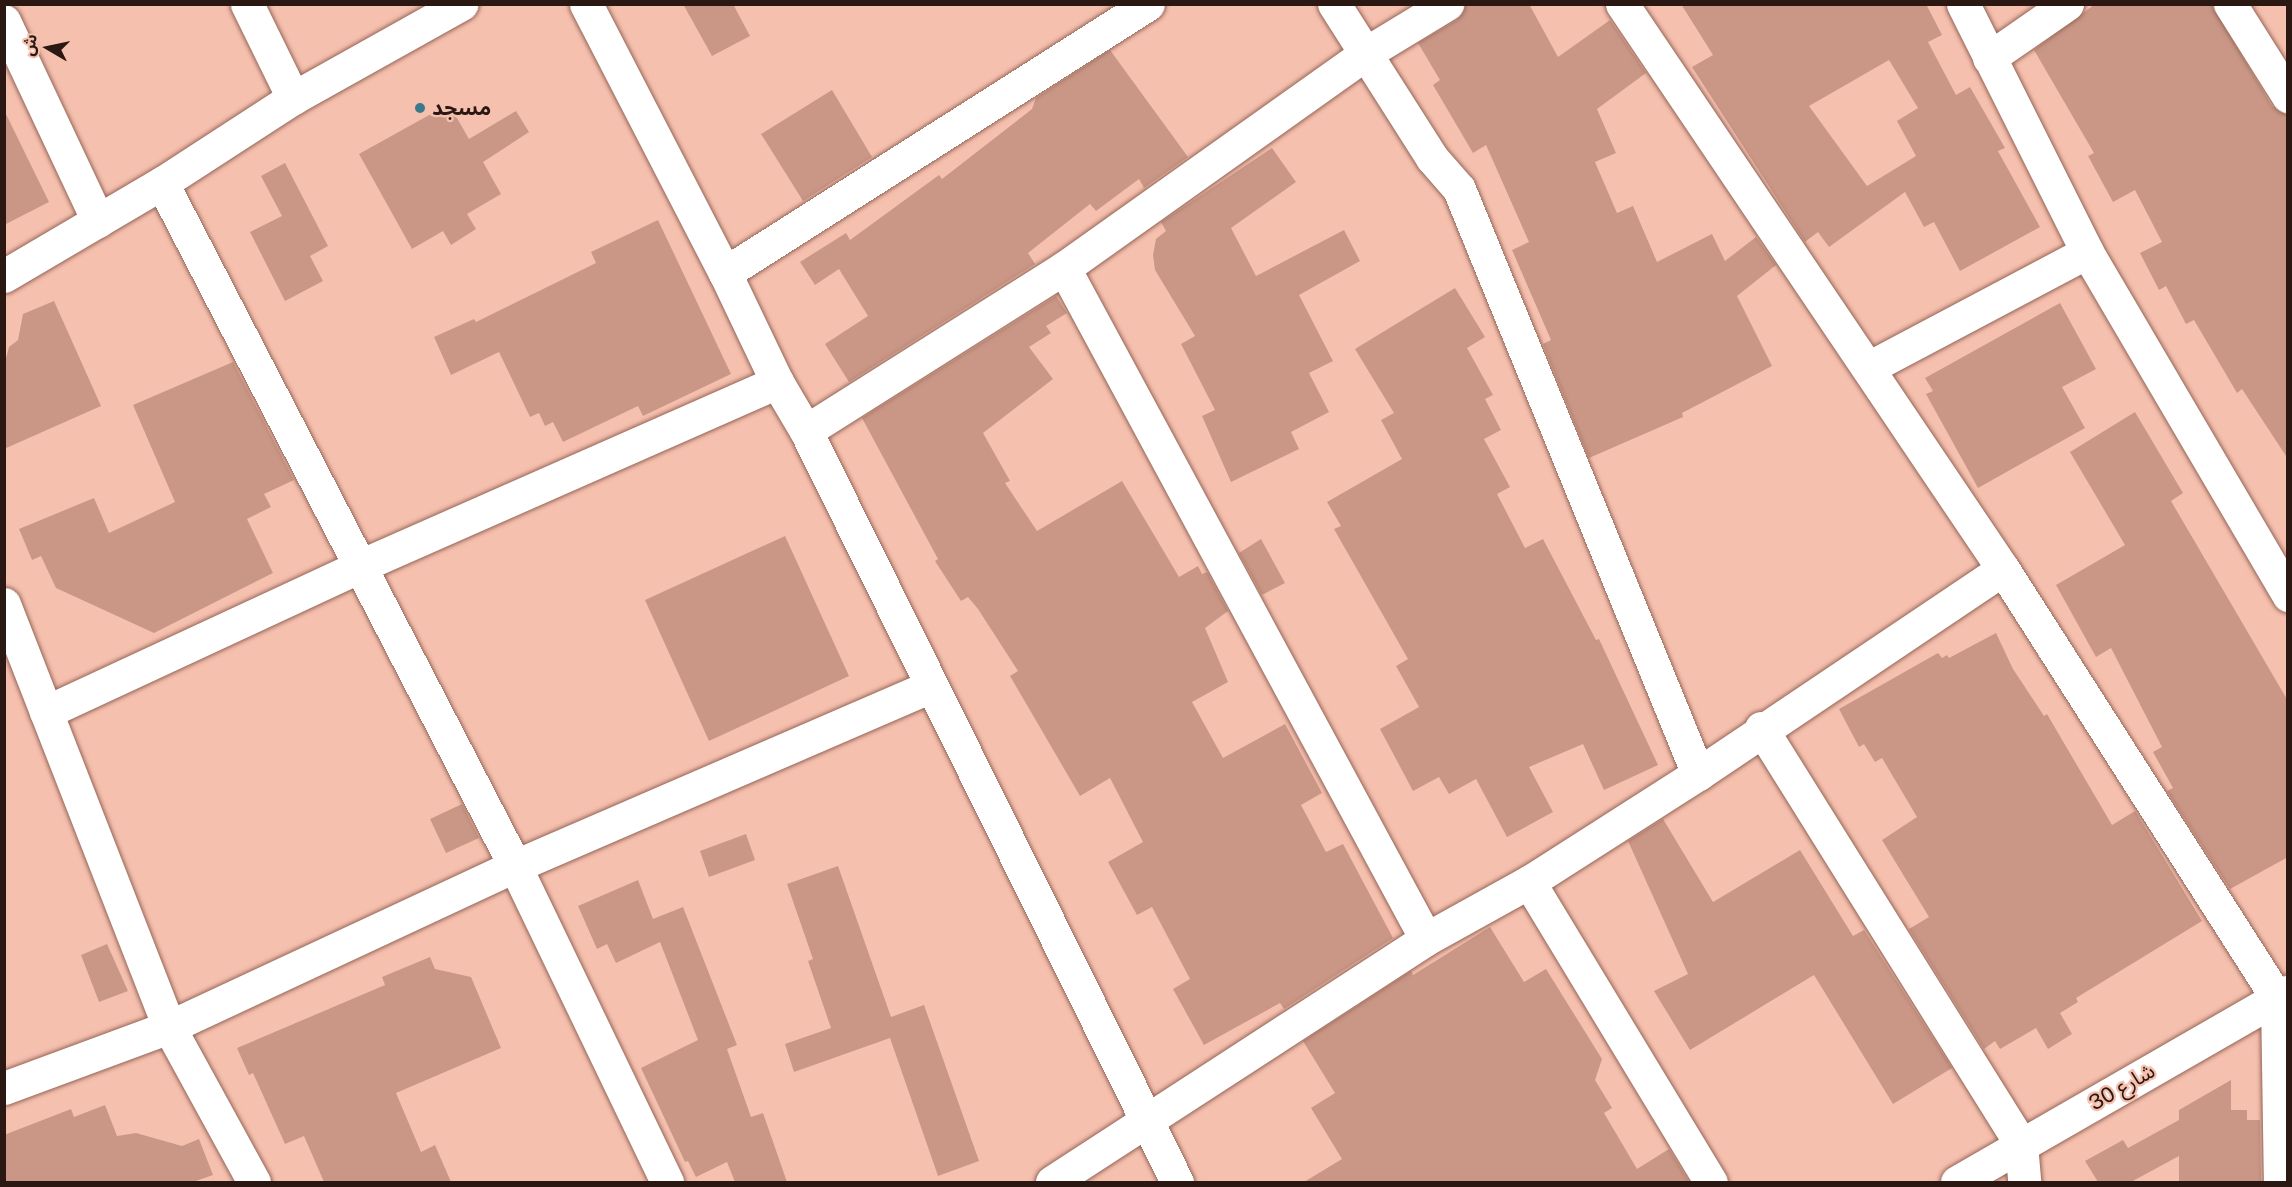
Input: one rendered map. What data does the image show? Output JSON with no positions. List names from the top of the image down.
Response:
{
  "streets": {
    "street": ["شارع 30"]
  },
  "places": ["مسجد"],
  "north": "left"
}
